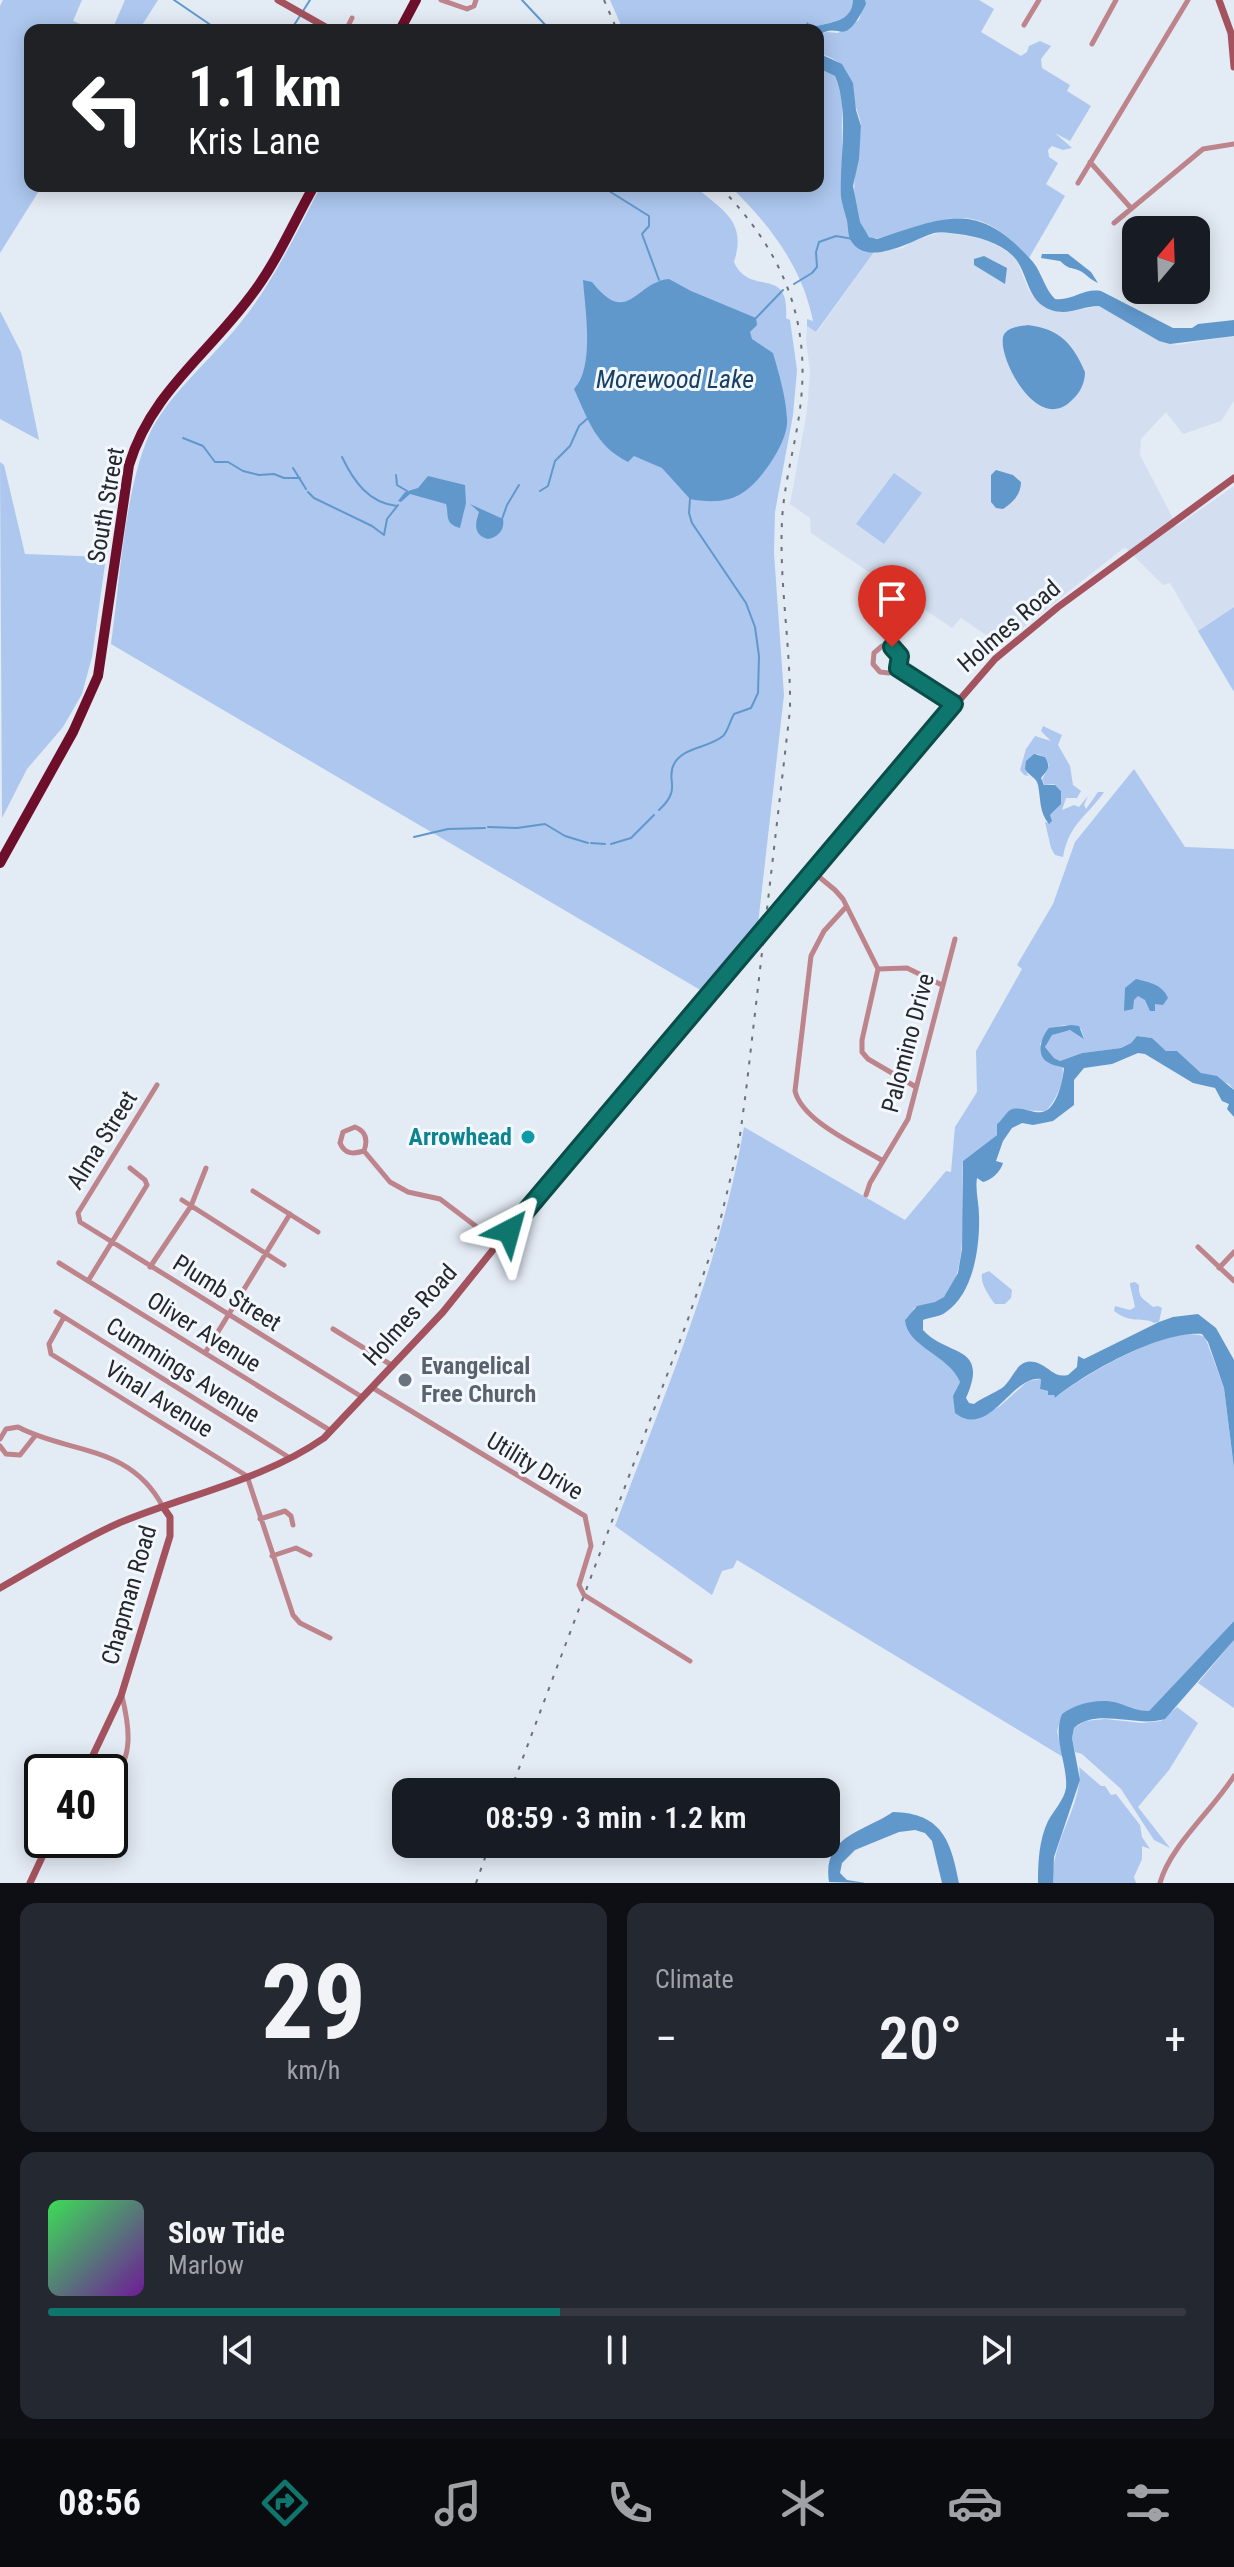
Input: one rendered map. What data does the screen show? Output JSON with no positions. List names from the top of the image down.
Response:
{
  "streets": {
    "highway": ["South Street"],
    "street": [
      "Holmes Road",
      "Palomino Drive",
      "Alma Street",
      "Plumb Street",
      "Oliver Avenue",
      "Cummings Avenue",
      "Vinal Avenue",
      "Utility Drive",
      "Chapman Road"
    ]
  },
  "crossings": [
    ["Holmes Road", "Plumb Street"],
    ["Holmes Road", "Oliver Avenue"],
    ["Holmes Road", "Cummings Avenue"],
    ["Holmes Road", "Vinal Avenue"],
    ["Holmes Road", "Utility Drive"],
    ["Holmes Road", "Chapman Road"],
    ["Alma Street", "Plumb Street"],
    ["Cummings Avenue", "Vinal Avenue"]
  ],
  "water": ["Morewood Lake"],
  "places": ["Arrowhead", "Evangelical Free Church"],
  "north": "top",
  "page": {
    "turn": ["1.1 km", "Kris Lane"],
    "limit": "40",
    "trip": "08:59 · 3 min · 1.2 km",
    "tile": [
      ["29", "km/h"],
      "Climate"
    ],
    "heat": ["−", "20°", "+"],
    "song": ["Slow Tide", "Marlow"],
    "tabs": "08:56"
  }
}
